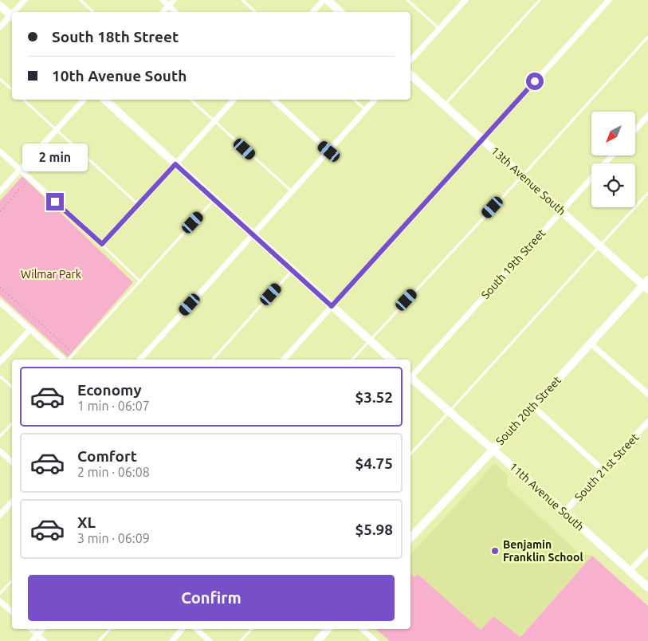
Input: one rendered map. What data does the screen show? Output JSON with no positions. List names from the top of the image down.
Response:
{
  "streets": {
    "street": [
      "13th Avenue South",
      "South 19th Street",
      "South 20th Street",
      "South 21st Street",
      "11th Avenue South"
    ]
  },
  "crossings": [
    ["13th Avenue South", "South 19th Street"],
    ["13th Avenue South", "South 20th Street"],
    ["South 20th Street", "11th Avenue South"],
    ["South 21st Street", "11th Avenue South"]
  ],
  "parks": ["Wilmar Park"],
  "places": ["Benjamin Franklin School"],
  "north": "bottom left",
  "page": {
    "banner": ["South 18th Street", "10th Avenue South"],
    "bubble": "2 min",
    "list": [
      {
        "name": "Economy",
        "note": "1 min · 06:07",
        "value": "$3.52"
      },
      {
        "name": "Comfort",
        "note": "2 min · 06:08",
        "value": "$4.75"
      },
      {
        "name": "XL",
        "note": "3 min · 06:09",
        "value": "$5.98"
      }
    ],
    "buttons": "Confirm"
  }
}
